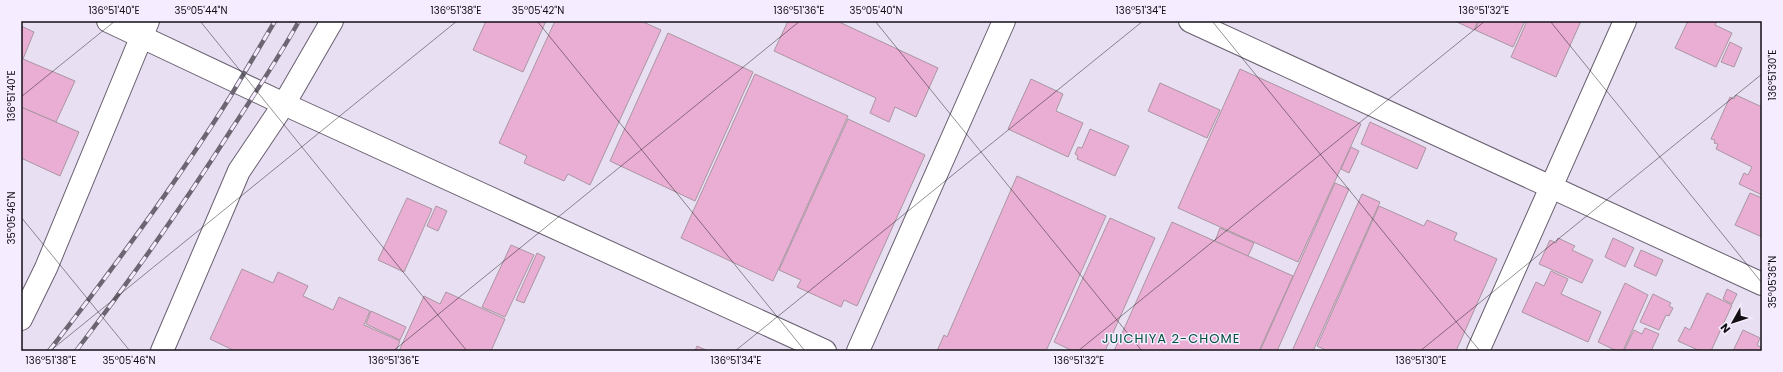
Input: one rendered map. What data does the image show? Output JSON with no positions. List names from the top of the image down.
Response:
{
  "districts": ["JUICHIYA 2-CHOME"],
  "north": "bottom left",
  "coordinates": [
    "136°51'40\"E",
    "35°05'44\"N",
    "136°51'38\"E",
    "35°05'42\"N",
    "136°51'36\"E",
    "35°05'40\"N",
    "136°51'34\"E",
    "136°51'32\"E",
    "136°51'30\"E",
    "35°05'46\"N",
    "35°05'36\"N"
  ]
}
